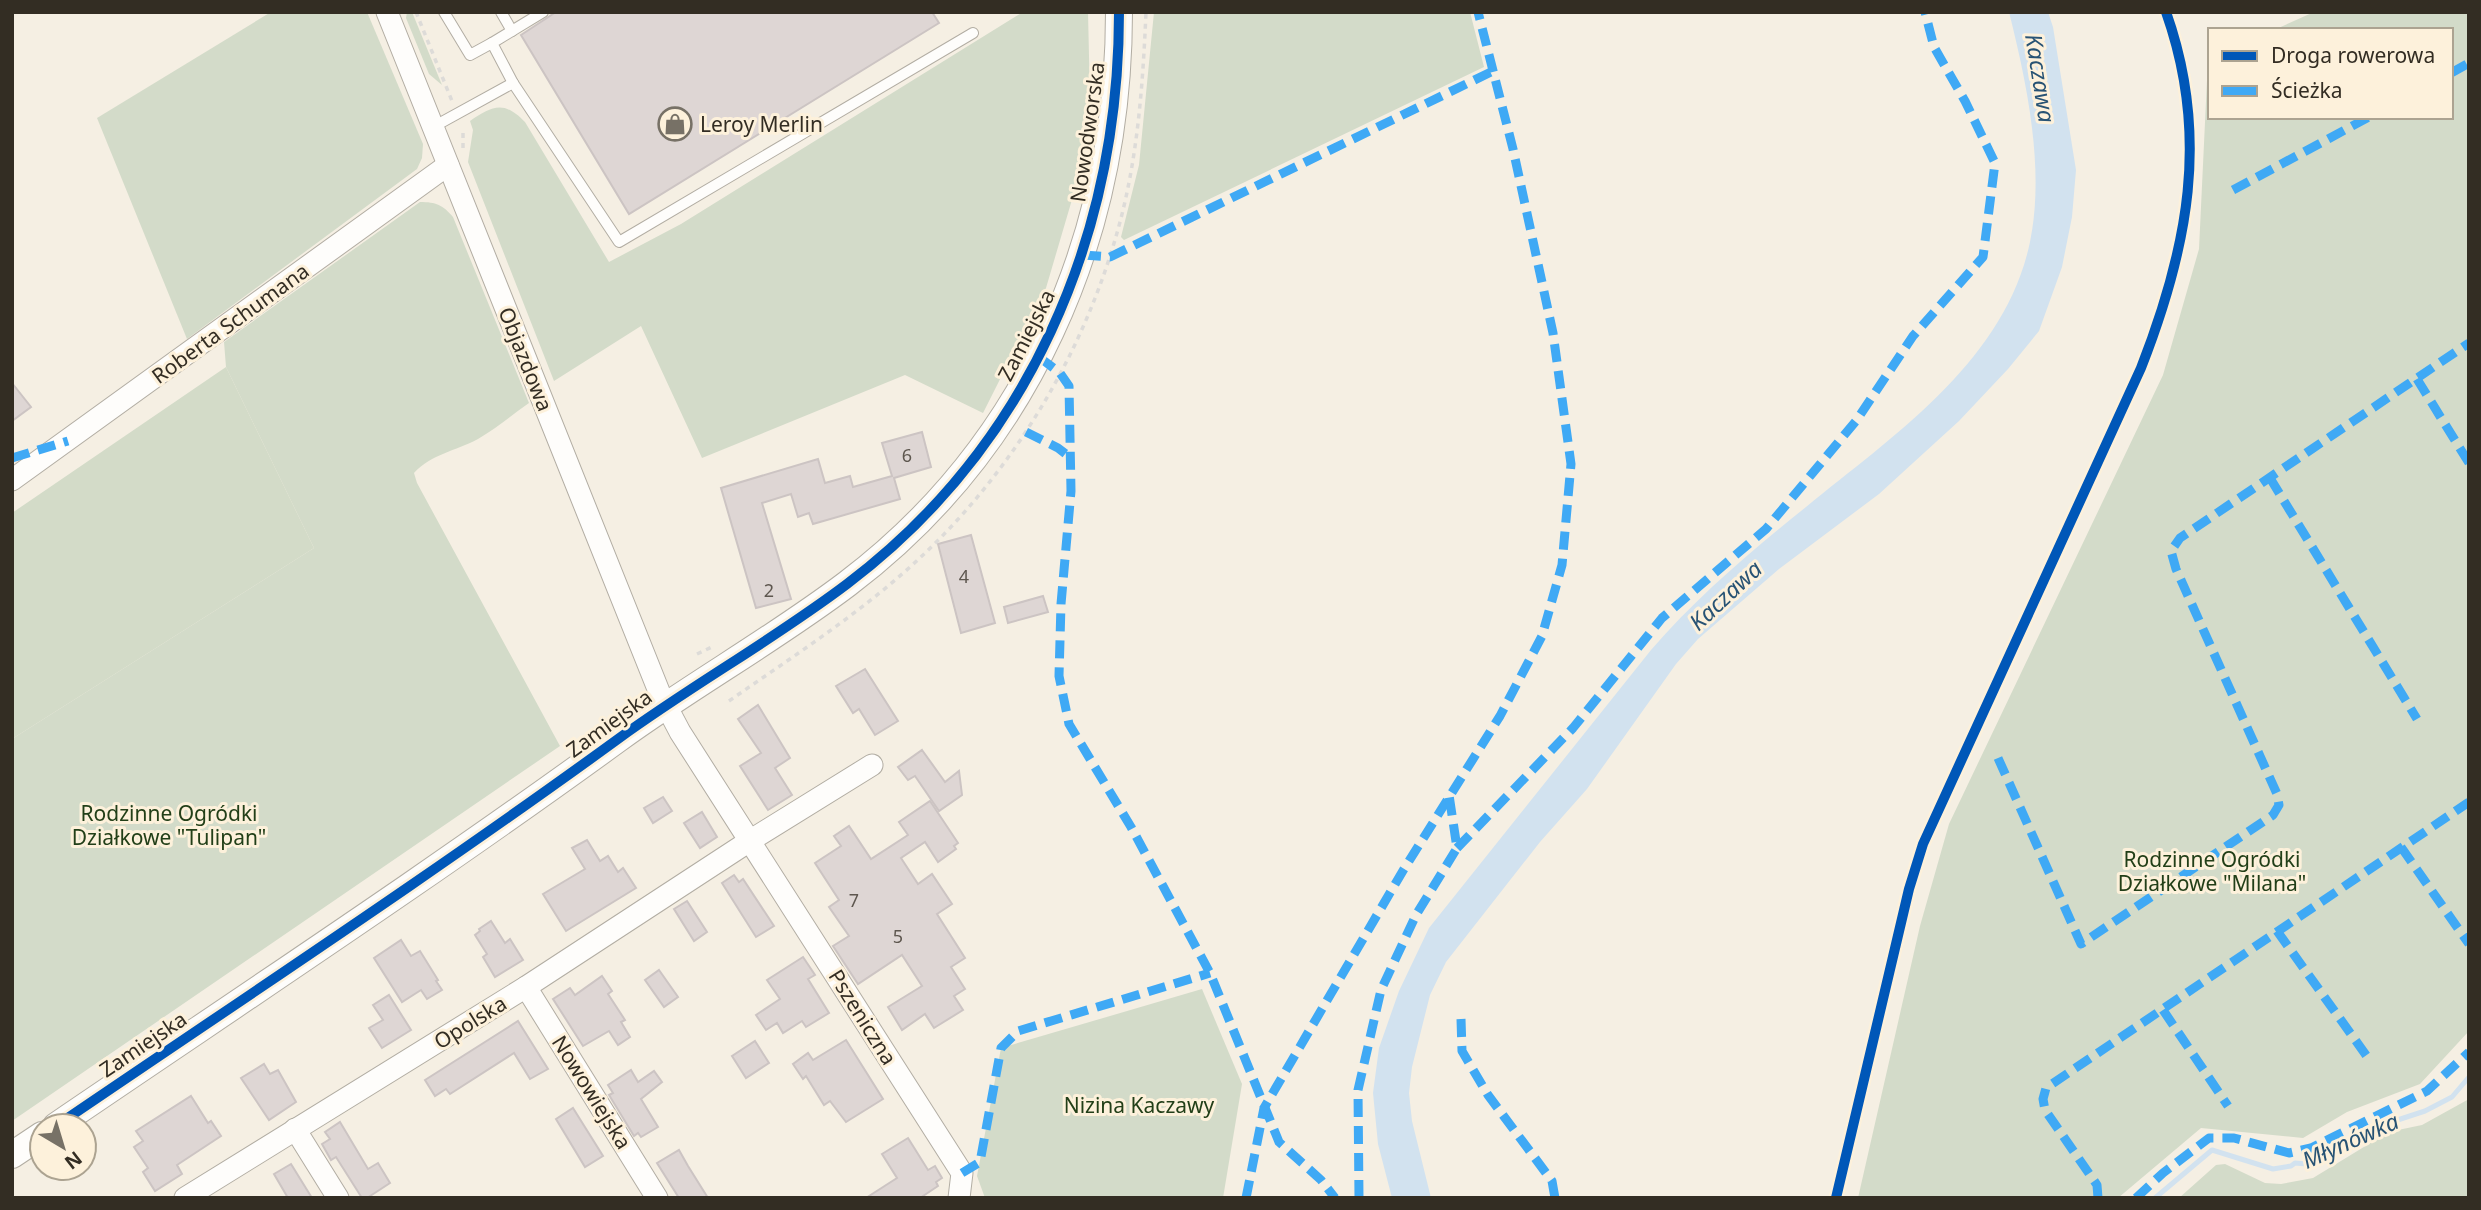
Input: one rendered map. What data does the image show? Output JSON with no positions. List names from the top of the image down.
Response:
{
  "streets": {
    "street": [
      "Nowodworska",
      "Roberta Schumana",
      "Zamiejska",
      "Objazdowa",
      "Pszeniczna",
      "Opolska",
      "Nowowiejska"
    ]
  },
  "crossings": [
    ["Nowodworska", "Zamiejska"],
    ["Roberta Schumana", "Objazdowa"],
    ["Zamiejska", "Objazdowa"],
    ["Zamiejska", "Pszeniczna"],
    ["Objazdowa", "Pszeniczna"],
    ["Pszeniczna", "Opolska"],
    ["Opolska", "Nowowiejska"]
  ],
  "water": ["Kaczawa", "Młynówka"],
  "parks": ["Rodzinne Ogródki Działkowe \"Tulipan\"", "Rodzinne Ogródki Działkowe \"Milana\"", "Nizina Kaczawy"],
  "places": {
    "shop": ["Leroy Merlin"]
  },
  "house_numbers": [
    "6",
    "4",
    "2",
    "7",
    "5"
  ],
  "legend": ["Droga rowerowa", "Ścieżka"],
  "north": "bottom right"
}
